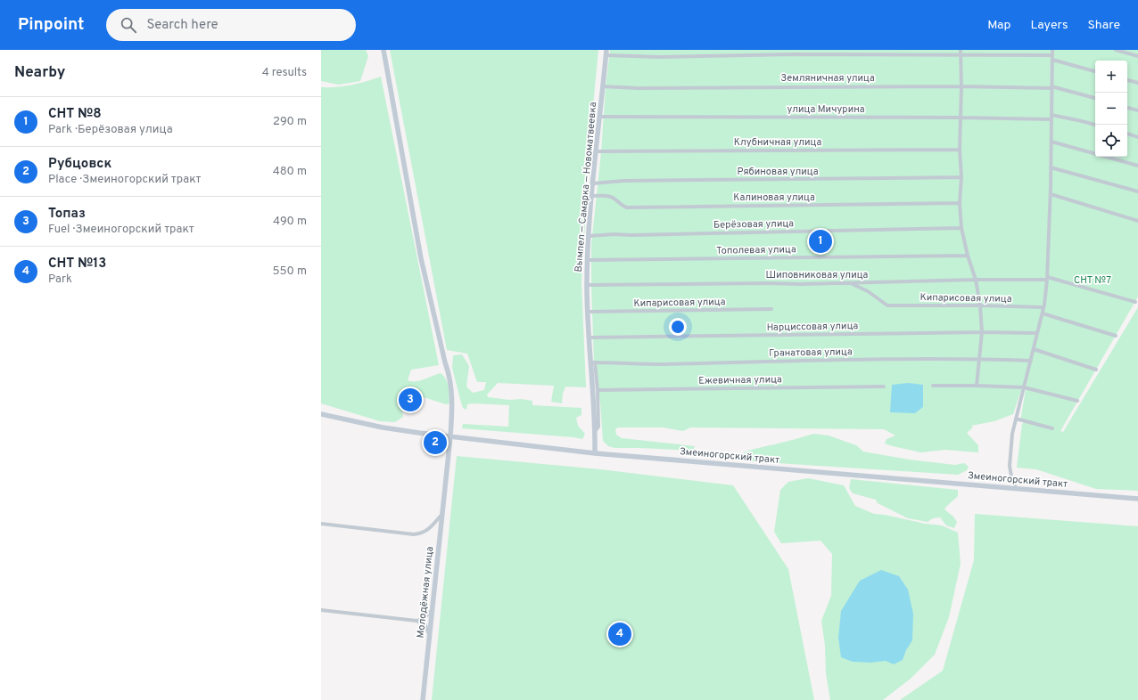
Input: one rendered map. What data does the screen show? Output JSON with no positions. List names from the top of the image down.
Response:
{
  "streets": {
    "main road": ["Вымпел — Самарка — Новоматвеевка", "Змеиногорский тракт", "Молодёжная улица"],
    "street": [
      "Земляничная улица",
      "улица Мичурина",
      "Клубничная улица",
      "Рябиновая улица",
      "Калиновая улица",
      "Берёзовая улица",
      "Тополевая улица",
      "Шиповниковая улица",
      "Кипарисовая улица",
      "Нарциссовая улица",
      "Гранатовая улица",
      "Ежевичная улица"
    ]
  },
  "crossings": [
    ["Земляничная улица", "Вымпел — Самарка — Новоматвеевка"],
    ["улица Мичурина", "Вымпел — Самарка — Новоматвеевка"],
    ["Клубничная улица", "Вымпел — Самарка — Новоматвеевка"],
    ["Рябиновая улица", "Вымпел — Самарка — Новоматвеевка"],
    ["Вымпел — Самарка — Новоматвеевка", "Калиновая улица"],
    ["Вымпел — Самарка — Новоматвеевка", "Берёзовая улица"],
    ["Вымпел — Самарка — Новоматвеевка", "Тополевая улица"],
    ["Вымпел — Самарка — Новоматвеевка", "Шиповниковая улица"],
    ["Вымпел — Самарка — Новоматвеевка", "Кипарисовая улица"],
    ["Вымпел — Самарка — Новоматвеевка", "Нарциссовая улица"],
    ["Вымпел — Самарка — Новоматвеевка", "Гранатовая улица"],
    ["Вымпел — Самарка — Новоматвеевка", "Змеиногорский тракт"],
    ["Шиповниковая улица", "Кипарисовая улица"],
    ["Змеиногорский тракт", "Молодёжная улица"]
  ],
  "parks": ["СНТ №7"],
  "page": {
    "header": "Pinpoint",
    "search": "Search here",
    "nav": ["Map", "Layers", "Share"],
    "heading": ["Nearby", "4 results"],
    "map_buttons": ["+", "−"],
    "list": [
      {
        "mark": "1",
        "name": "СНТ №8",
        "note": "Park · Берёзовая улица",
        "value": "290 m"
      },
      {
        "mark": "2",
        "name": "Рубцовск",
        "note": "Place · Змеиногорский тракт",
        "value": "480 m"
      },
      {
        "mark": "3",
        "name": "Топаз",
        "note": "Fuel · Змеиногорский тракт",
        "value": "490 m"
      },
      {
        "mark": "4",
        "name": "СНТ №13",
        "note": "Park",
        "value": "550 m"
      }
    ],
    "pins": [
      "1",
      "3",
      "2",
      "4"
    ]
  }
}
